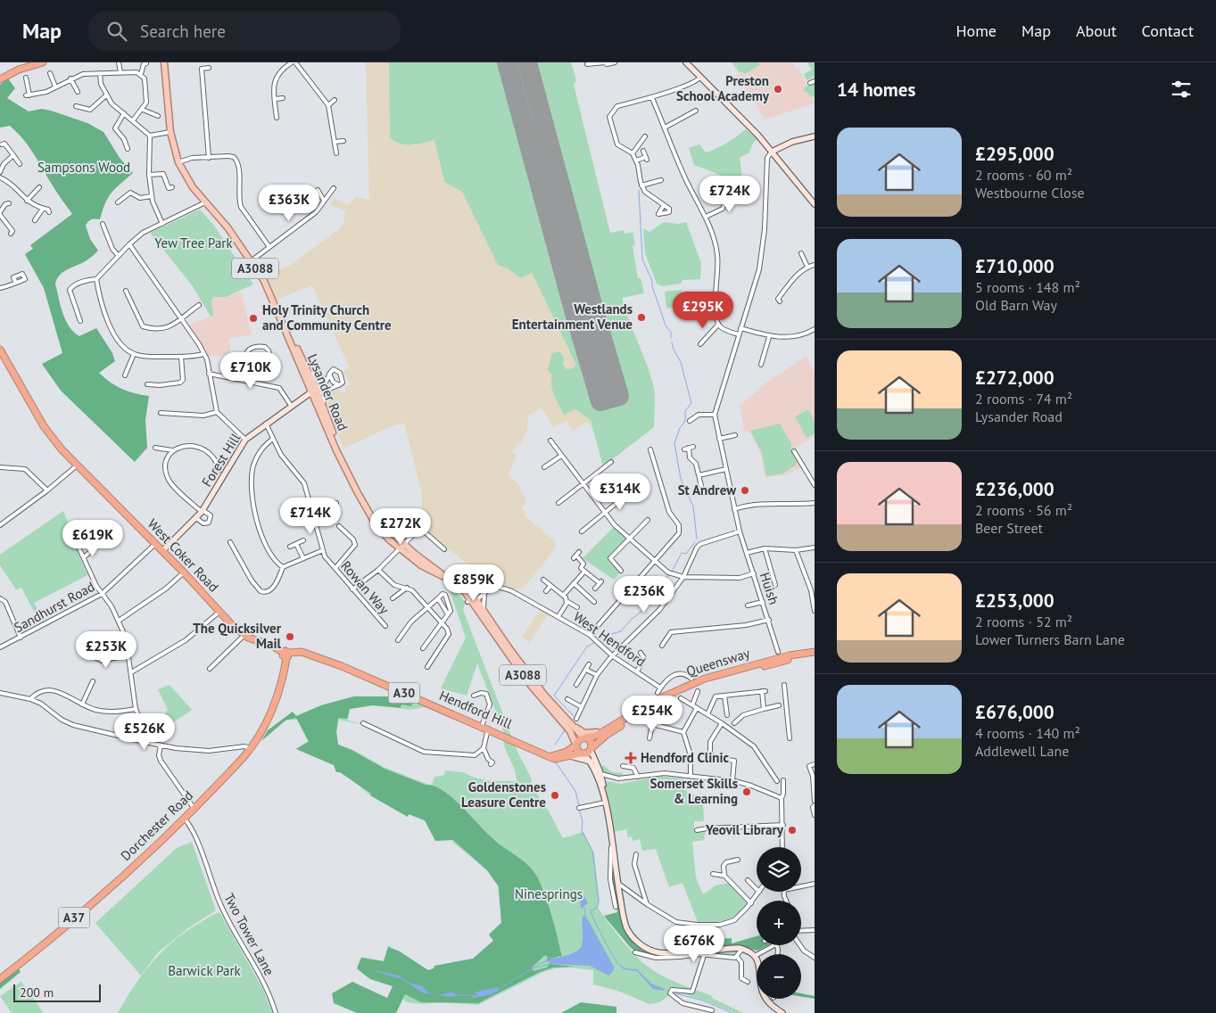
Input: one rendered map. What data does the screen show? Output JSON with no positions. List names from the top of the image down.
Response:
{
  "streets": {
    "highway": [
      "West Coker Road",
      "Queensway",
      "A30",
      "Hendford Hill",
      "Dorchester Road",
      "A37"
    ],
    "main road": ["A3088", "Lysander Road"],
    "street": [
      "Forest Hill",
      "Rowan Way",
      "Huish",
      "Sandhurst Road",
      "West Hendford",
      "Two Tower Lane"
    ]
  },
  "crossings": [
    ["A3088", "Lysander Road"],
    ["A3088", "Queensway"],
    ["Lysander Road", "Forest Hill"],
    ["Forest Hill", "West Coker Road"],
    ["Forest Hill", "Rowan Way"],
    ["West Coker Road", "Sandhurst Road"],
    ["West Coker Road", "Hendford Hill"],
    ["West Coker Road", "Dorchester Road"],
    ["Queensway", "Hendford Hill"],
    ["Hendford Hill", "Dorchester Road"],
    ["Dorchester Road", "Two Tower Lane"]
  ],
  "parks": [
    "Sampsons Wood",
    "Yew Tree Park",
    "Ninesprings",
    "Barwick Park"
  ],
  "places": {
    "other": [
      "Preston School Academy",
      "Westlands Entertainment Venue",
      "Holy Trinity Church and Community Centre",
      "St Andrew",
      "The Quicksilver Mail",
      "Somerset Skills & Learning",
      "Goldenstones Leasure Centre",
      "Yeovil Library"
    ],
    "health": ["Hendford Clinic"]
  },
  "scale_bar": "200 m",
  "page": {
    "header": "Map",
    "search": "Search here",
    "nav": [
      "Home",
      "Map",
      "About",
      "Contact"
    ],
    "heading": "14 homes",
    "list": [
      {
        "name": "£295,000",
        "note": "2 rooms · 60 m² · Westbourne Close"
      },
      {
        "name": "£710,000",
        "note": "5 rooms · 148 m² · Old Barn Way"
      },
      {
        "name": "£272,000",
        "note": "2 rooms · 74 m² · Lysander Road"
      },
      {
        "name": "£236,000",
        "note": "2 rooms · 56 m² · Beer Street"
      },
      {
        "name": "£253,000",
        "note": "2 rooms · 52 m² · Lower Turners Barn Lane"
      },
      {
        "name": "£676,000",
        "note": "4 rooms · 140 m² · Addlewell Lane"
      }
    ],
    "price": [
      "£724K",
      "£363K",
      "£295K",
      "£710K",
      "£314K",
      "£714K",
      "£272K",
      "£619K",
      "£859K",
      "£236K",
      "£253K",
      "£254K",
      "£526K",
      "£676K"
    ],
    "map_buttons": ["+", "−"],
    "scale": "200 m"
  }
}
